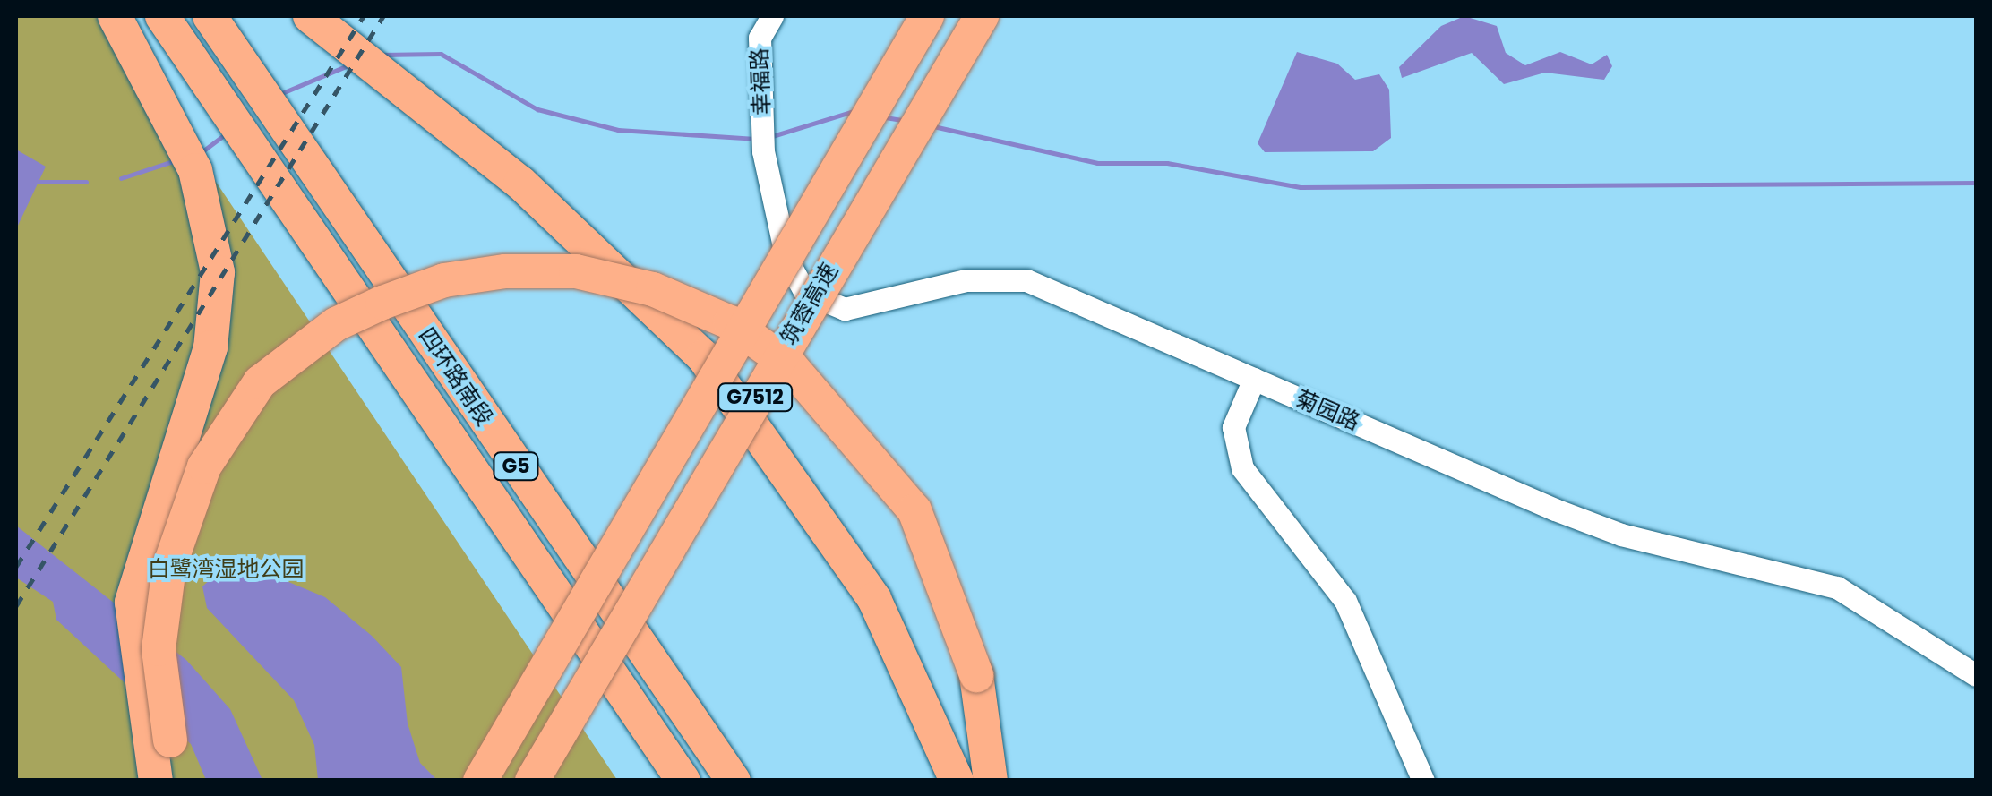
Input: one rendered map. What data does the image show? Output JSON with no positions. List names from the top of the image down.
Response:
{
  "streets": {
    "highway": [
      "筑蓉高速",
      "四环路南段",
      "G7512",
      "G5"
    ],
    "street": ["幸福路", "菊园路"]
  },
  "crossings": [
    ["幸福路", "菊园路"]
  ],
  "parks": ["白鹭湾湿地公园"]
}
